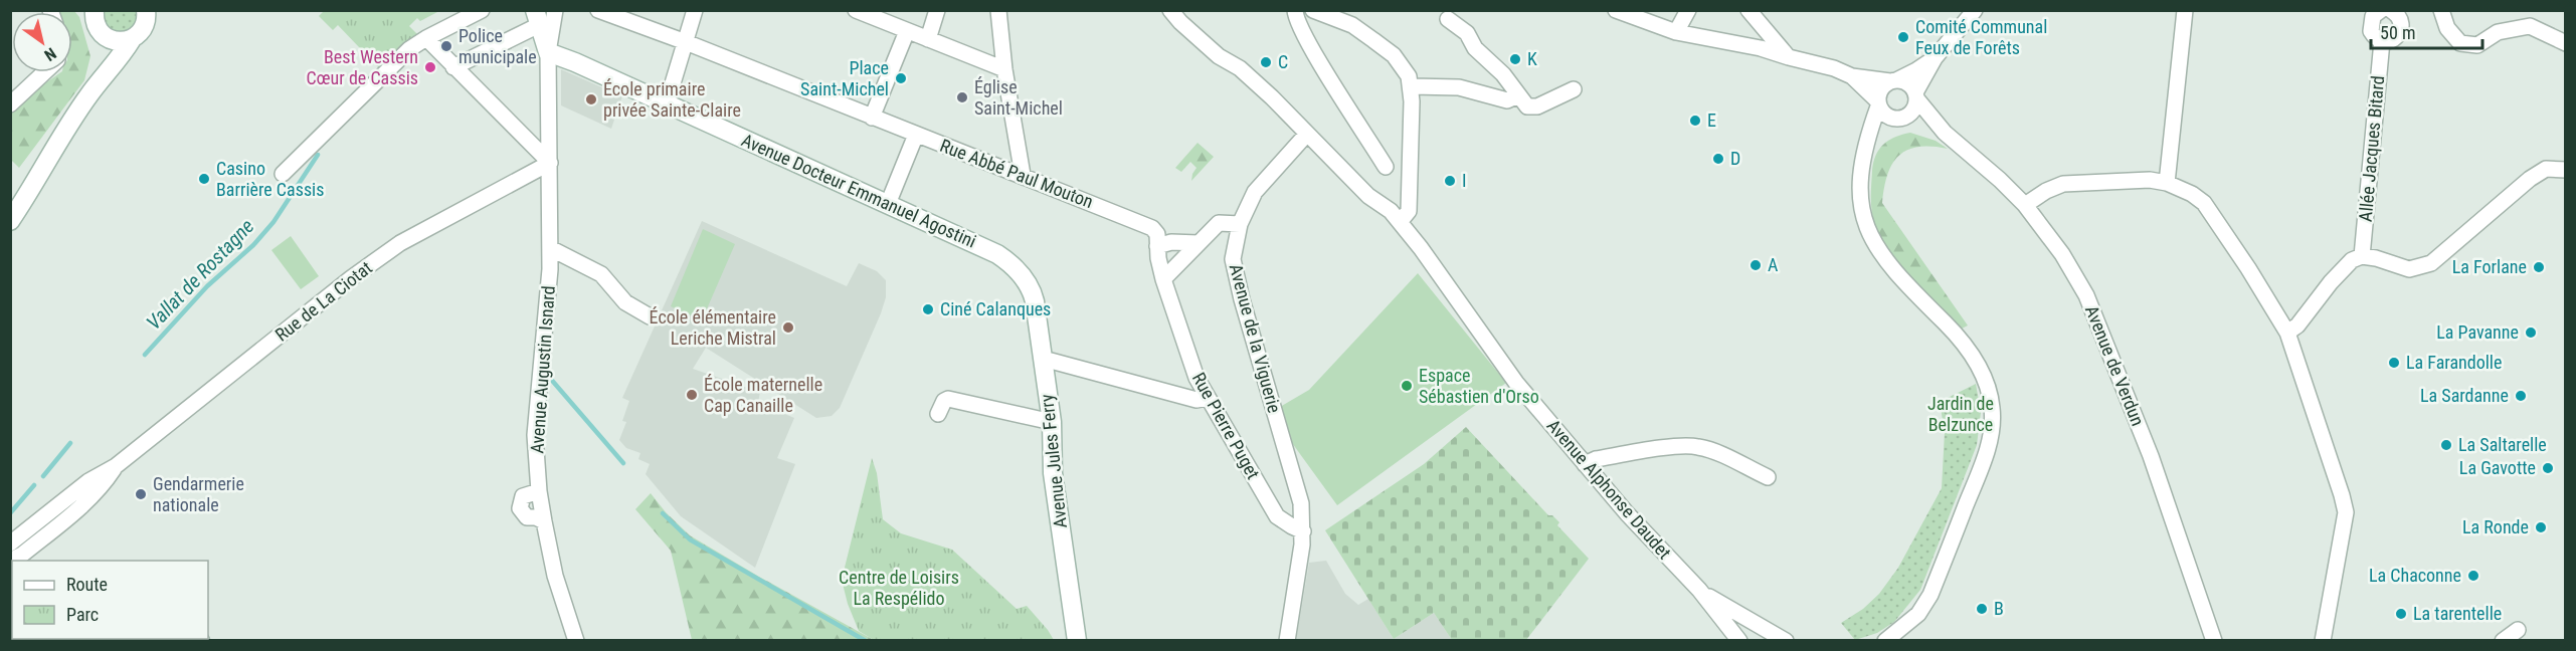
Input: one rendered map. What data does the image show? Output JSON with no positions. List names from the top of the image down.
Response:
{
  "streets": {
    "street": [
      "Allée Jacques Bitard",
      "Rue Abbé Paul Mouton",
      "Avenue Docteur Emmanuel Agostini",
      "Rue de La Ciotat",
      "Avenue de la Viguerie",
      "Avenue de Verdun",
      "Avenue Augustin Isnard",
      "Rue Pierre Puget",
      "Avenue Jules Ferry",
      "Avenue Alphonse Daudet"
    ]
  },
  "crossings": [
    ["Rue Abbé Paul Mouton", "Rue Pierre Puget"],
    ["Avenue Docteur Emmanuel Agostini", "Avenue Augustin Isnard"],
    ["Avenue Docteur Emmanuel Agostini", "Avenue Jules Ferry"],
    ["Rue de La Ciotat", "Avenue Augustin Isnard"],
    ["Avenue de la Viguerie", "Rue Pierre Puget"],
    ["Avenue de la Viguerie", "Avenue Alphonse Daudet"]
  ],
  "water": ["Vallat de Rostagne"],
  "parks": ["Jardin de Belzunce", "Centre de Loisirs La Respélido"],
  "places": [
    "Comité Communal Feux de Forêts",
    "Police municipale",
    "K",
    "C",
    "Best Western Cœur de Cassis",
    "Place Saint-Michel",
    "Église Saint-Michel",
    "École primaire privée Sainte-Claire",
    "E",
    "D",
    "Casino Barrière Cassis",
    "I",
    "A",
    "La Forlane",
    "Ciné Calanques",
    "École élémentaire Leriche Mistral",
    "La Pavanne",
    "La Farandolle",
    "Espace Sébastien d'Orso",
    "École maternelle Cap Canaille",
    "La Sardanne",
    "La Saltarelle",
    "La Gavotte",
    "Gendarmerie nationale",
    "La Ronde",
    "La Chaconne",
    "B",
    "La tarentelle"
  ],
  "legend": ["Route", "Parc"],
  "scale_bar": "50 m",
  "north": "bottom right"
}
